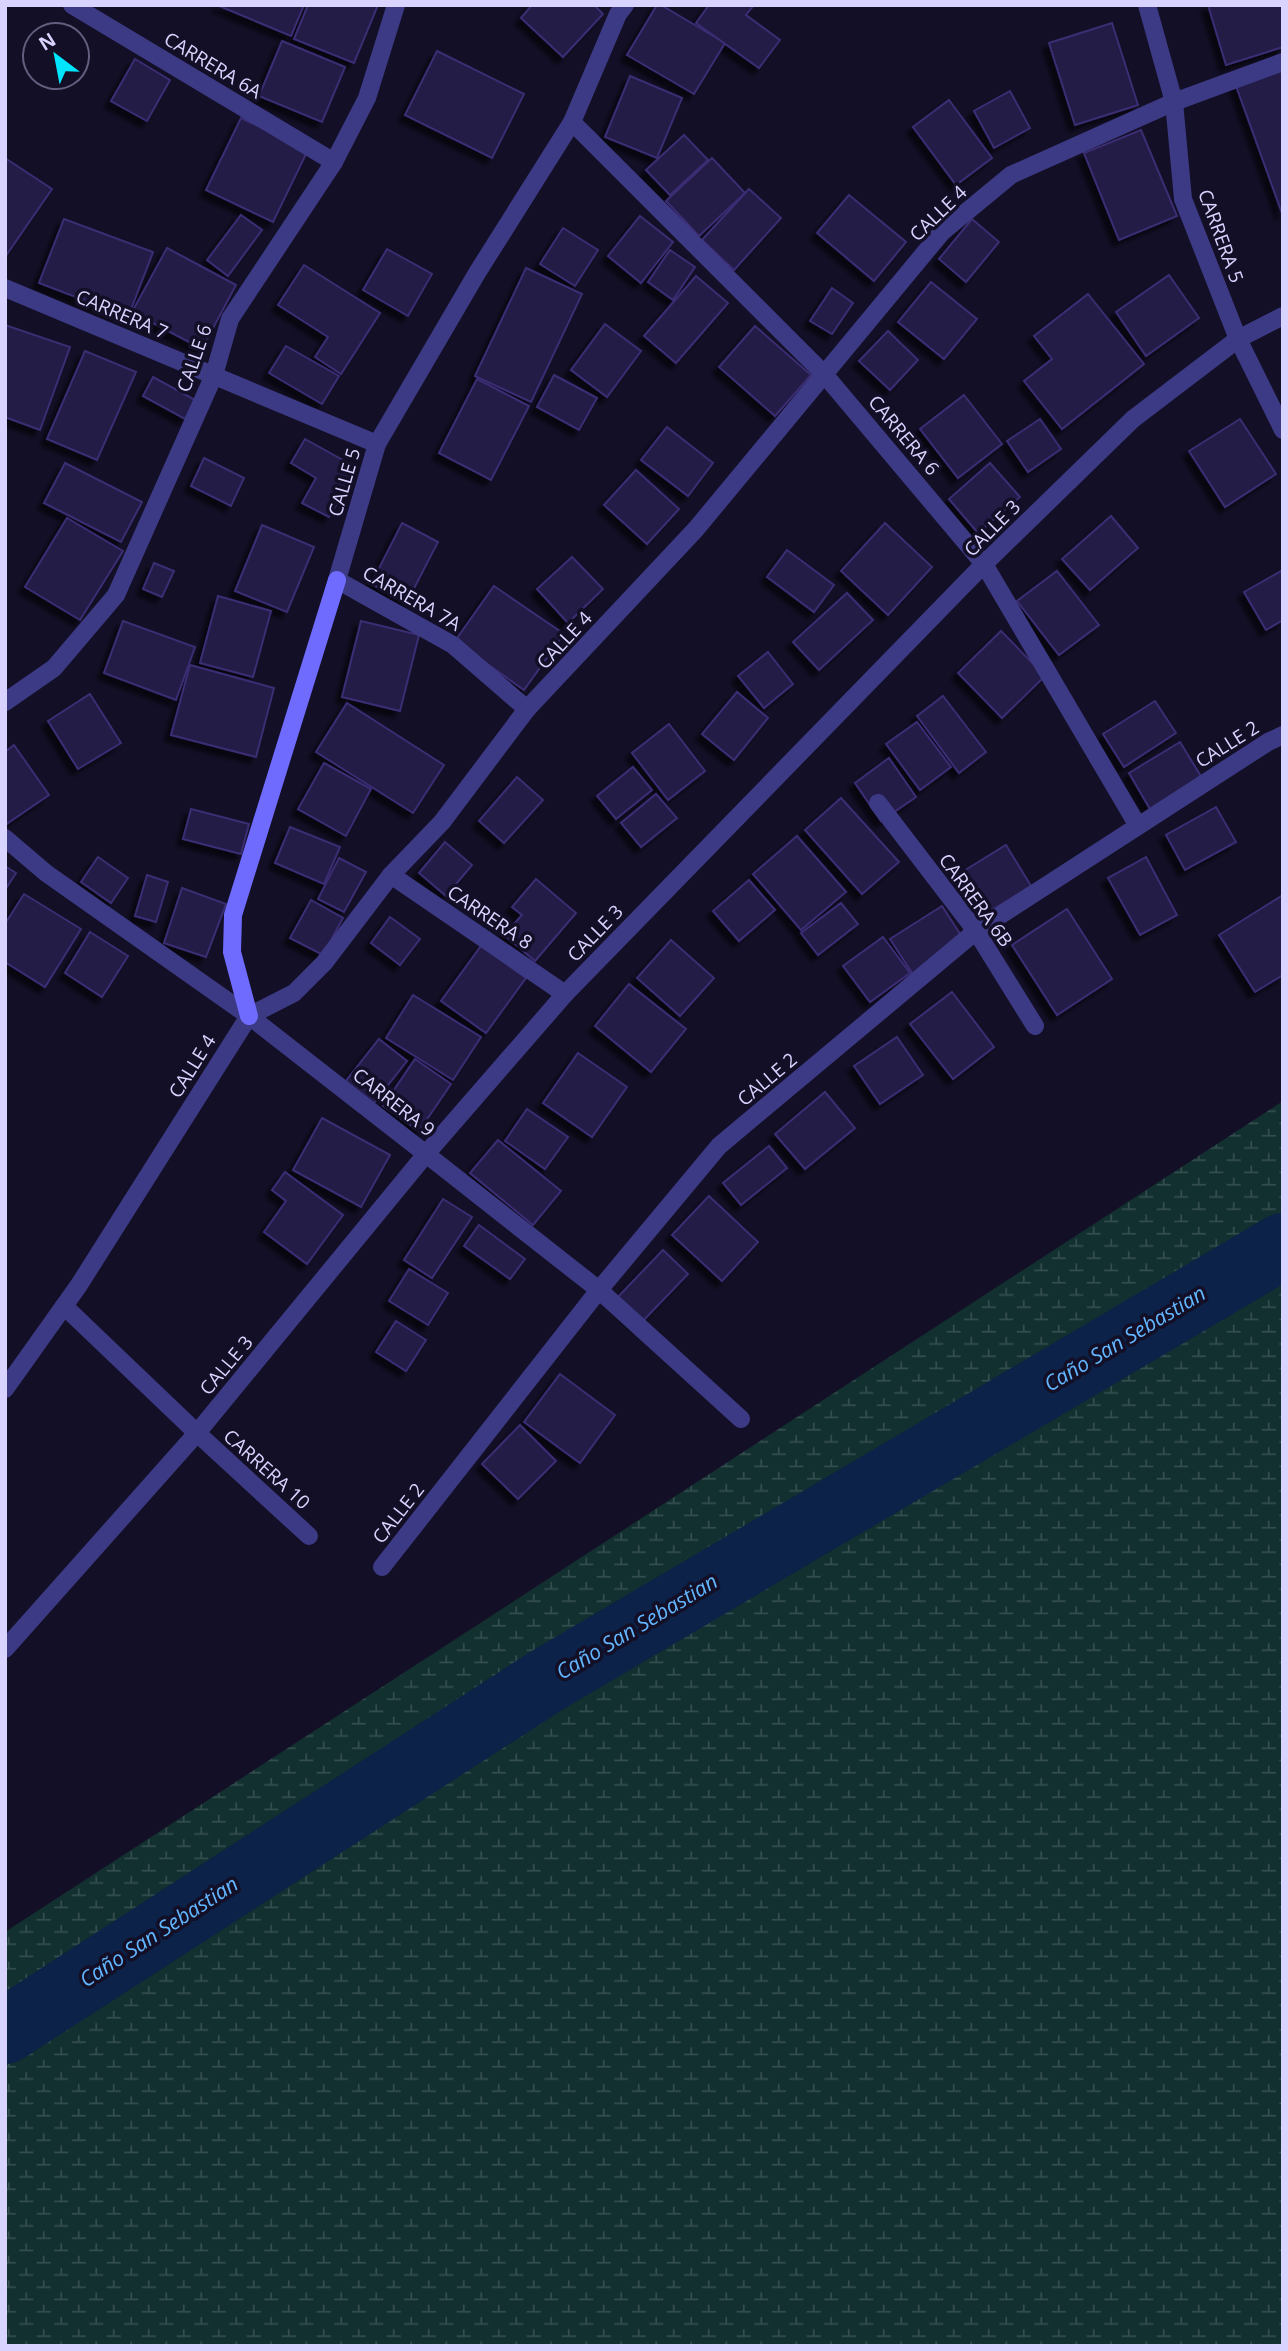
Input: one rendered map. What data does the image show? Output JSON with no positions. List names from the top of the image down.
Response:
{
  "streets": {
    "street": [
      "CARRERA 6A",
      "CALLE 4",
      "CARRERA 5",
      "CARRERA 7",
      "CALLE 6",
      "CARRERA 6",
      "CALLE 5",
      "CALLE 3",
      "CARRERA 7A",
      "CALLE 2",
      "CARRERA 6B",
      "CARRERA 8",
      "CARRERA 9",
      "CARRERA 10"
    ]
  },
  "crossings": [
    ["CARRERA 6A", "CALLE 6"],
    ["CALLE 4", "CARRERA 5"],
    ["CALLE 4", "CARRERA 6"],
    ["CALLE 4", "CALLE 5"],
    ["CALLE 4", "CARRERA 7A"],
    ["CALLE 4", "CARRERA 8"],
    ["CALLE 4", "CARRERA 9"],
    ["CALLE 4", "CARRERA 10"],
    ["CARRERA 5", "CALLE 3"],
    ["CARRERA 7", "CALLE 6"],
    ["CARRERA 7", "CALLE 5"],
    ["CARRERA 6", "CALLE 5"],
    ["CARRERA 6", "CALLE 3"],
    ["CARRERA 6", "CALLE 2"],
    ["CALLE 5", "CARRERA 7A"],
    ["CALLE 5", "CARRERA 9"],
    ["CALLE 3", "CARRERA 8"],
    ["CALLE 3", "CARRERA 9"],
    ["CALLE 3", "CARRERA 10"],
    ["CALLE 2", "CARRERA 6B"],
    ["CALLE 2", "CARRERA 9"]
  ],
  "water": ["Caño San Sebastian"],
  "north": "top left"
}
